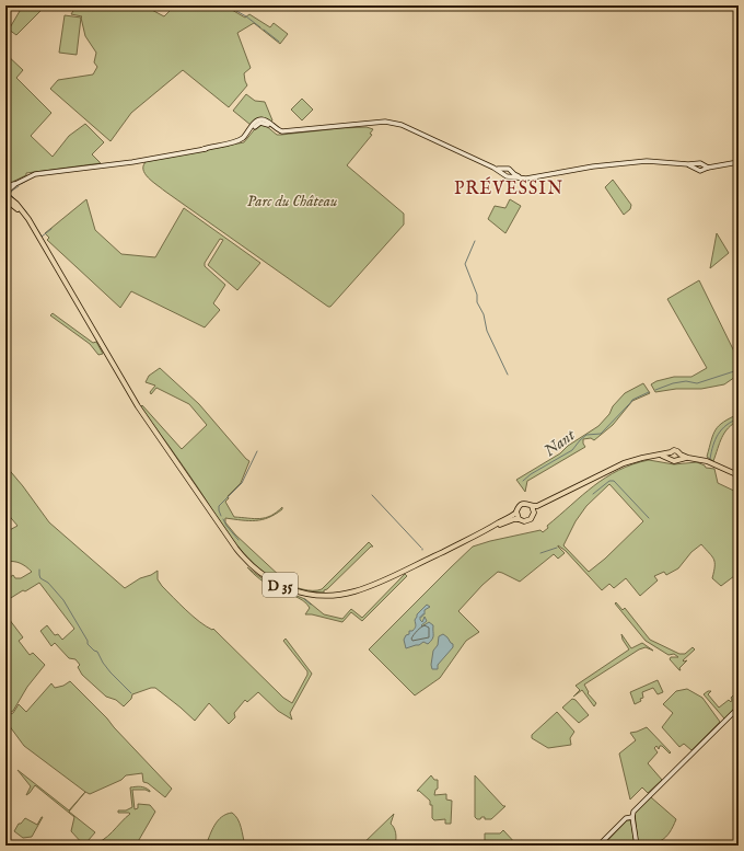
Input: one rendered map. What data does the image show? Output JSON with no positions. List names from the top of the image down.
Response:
{
  "streets": {
    "main road": ["D 35"]
  },
  "districts": ["PRÉVESSIN"],
  "water": ["Nant"],
  "parks": ["Parc du Château"]
}
